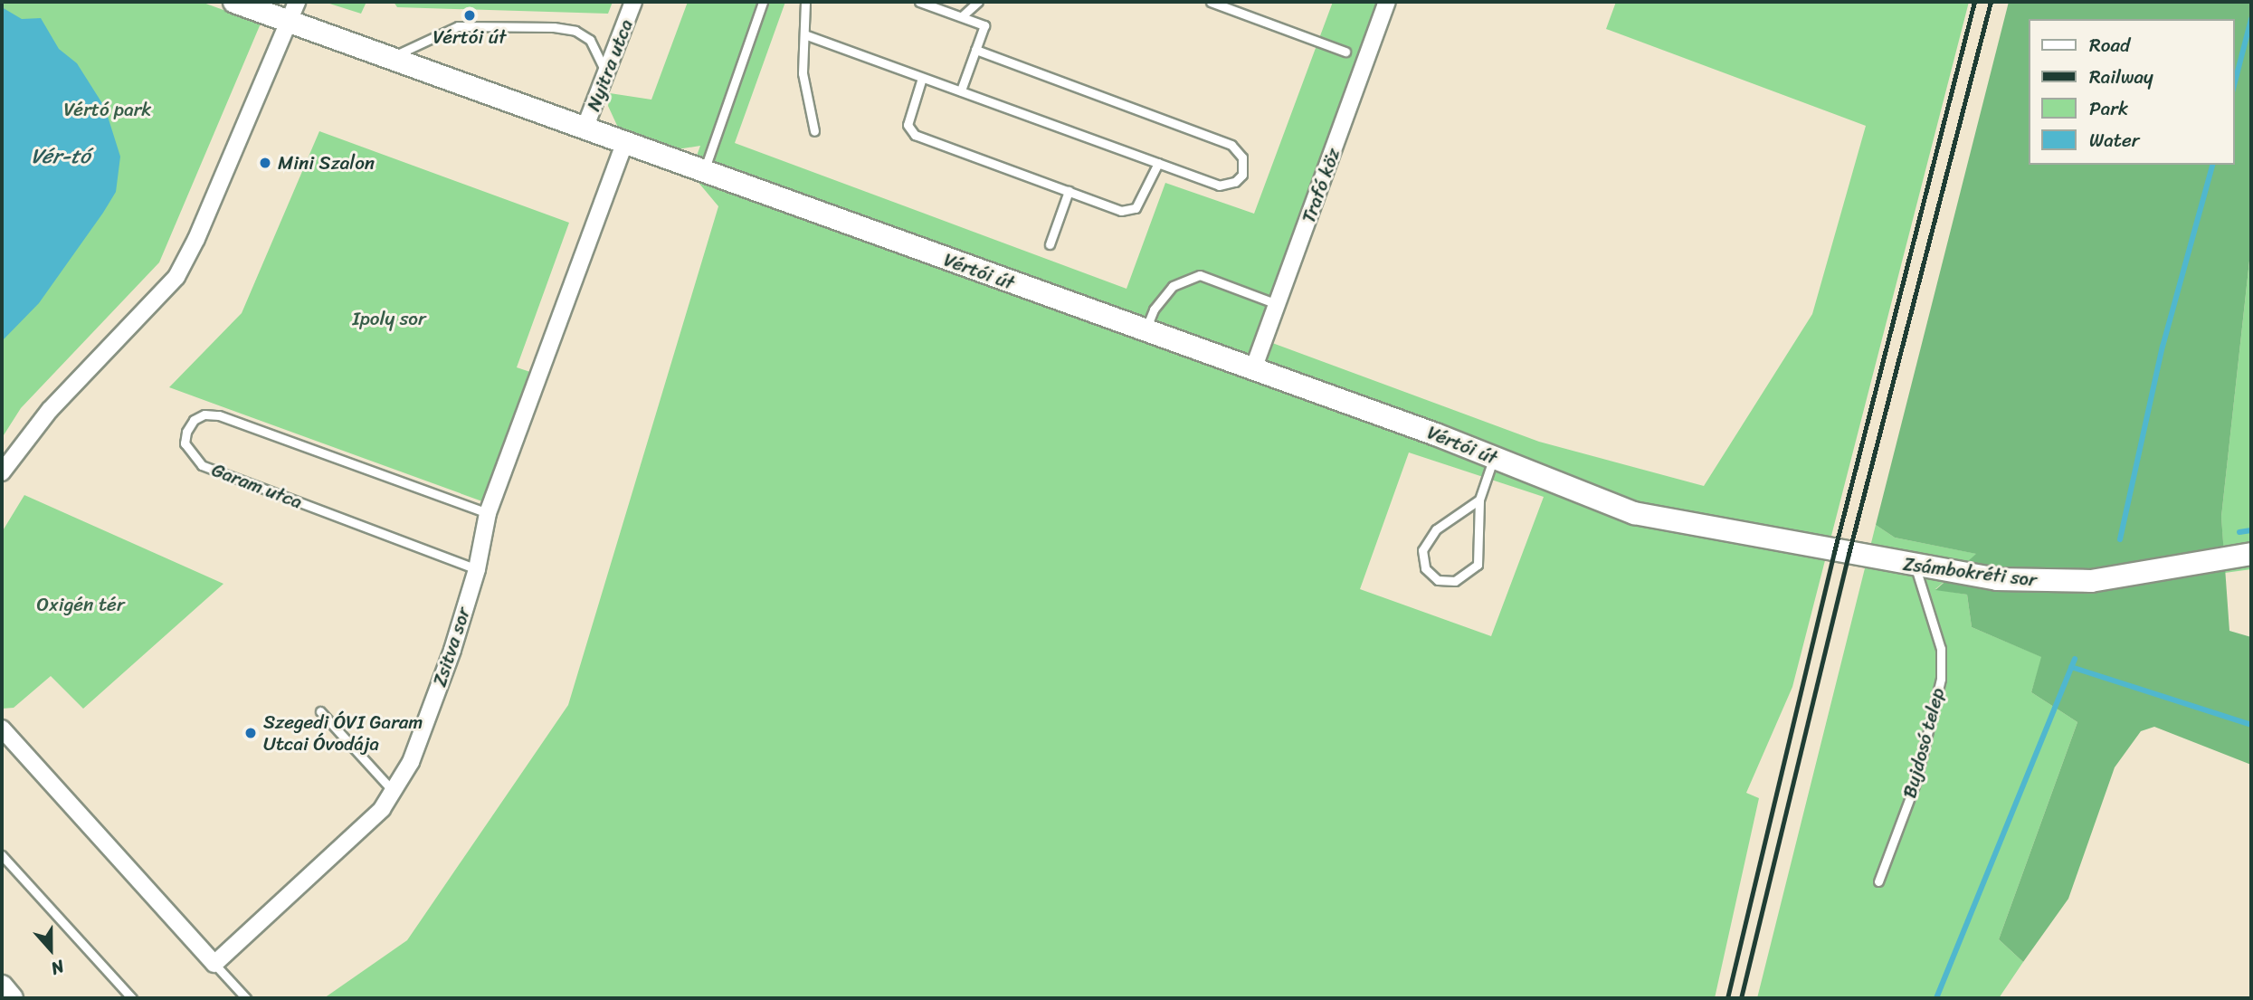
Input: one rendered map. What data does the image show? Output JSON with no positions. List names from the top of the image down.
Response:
{
  "streets": {
    "street": [
      "Nyitra utca",
      "Trafó köz",
      "Vértói út",
      "Zsámbokréti sor",
      "Zsitva sor"
    ],
    "lane": ["Garam utca", "Bujdosó telep"]
  },
  "crossings": [
    ["Nyitra utca", "Vértói út"],
    ["Trafó köz", "Vértói út"],
    ["Vértói út", "Zsámbokréti sor"],
    ["Vértói út", "Zsitva sor"],
    ["Garam utca", "Zsitva sor"],
    ["Zsámbokréti sor", "Bujdosó telep"]
  ],
  "water": ["Vér-tó"],
  "parks": ["Vértó park", "Ipoly sor", "Oxigén tér"],
  "places": ["Vértói út", "Mini Szalon", "Szegedi ÓVI Garam Utcai Óvodája"],
  "legend": [
    "Road",
    "Railway",
    "Park",
    "Water"
  ],
  "north": "bottom"
}
